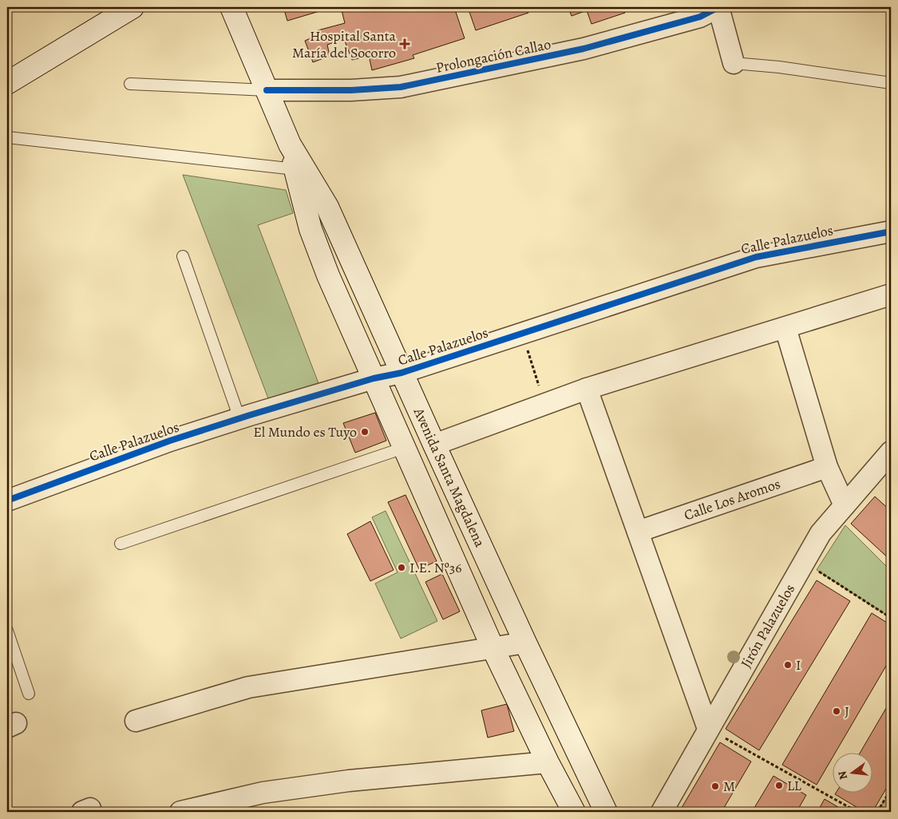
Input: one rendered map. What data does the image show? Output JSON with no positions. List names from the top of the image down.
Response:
{
  "streets": {
    "main road": ["Avenida Santa Magdalena"],
    "street": [
      "Prolongación Callao",
      "Calle Palazuelos",
      "Calle Los Aromos",
      "Jirón Palazuelos"
    ]
  },
  "crossings": [
    ["Prolongación Callao", "Avenida Santa Magdalena"],
    ["Calle Palazuelos", "Avenida Santa Magdalena"]
  ],
  "places": {
    "health": ["Hospital Santa María del Socorro"],
    "other": [
      "El Mundo es Tuyo",
      "I.E. Nº36",
      "I",
      "J",
      "LL",
      "M"
    ]
  },
  "north": "left"
}
